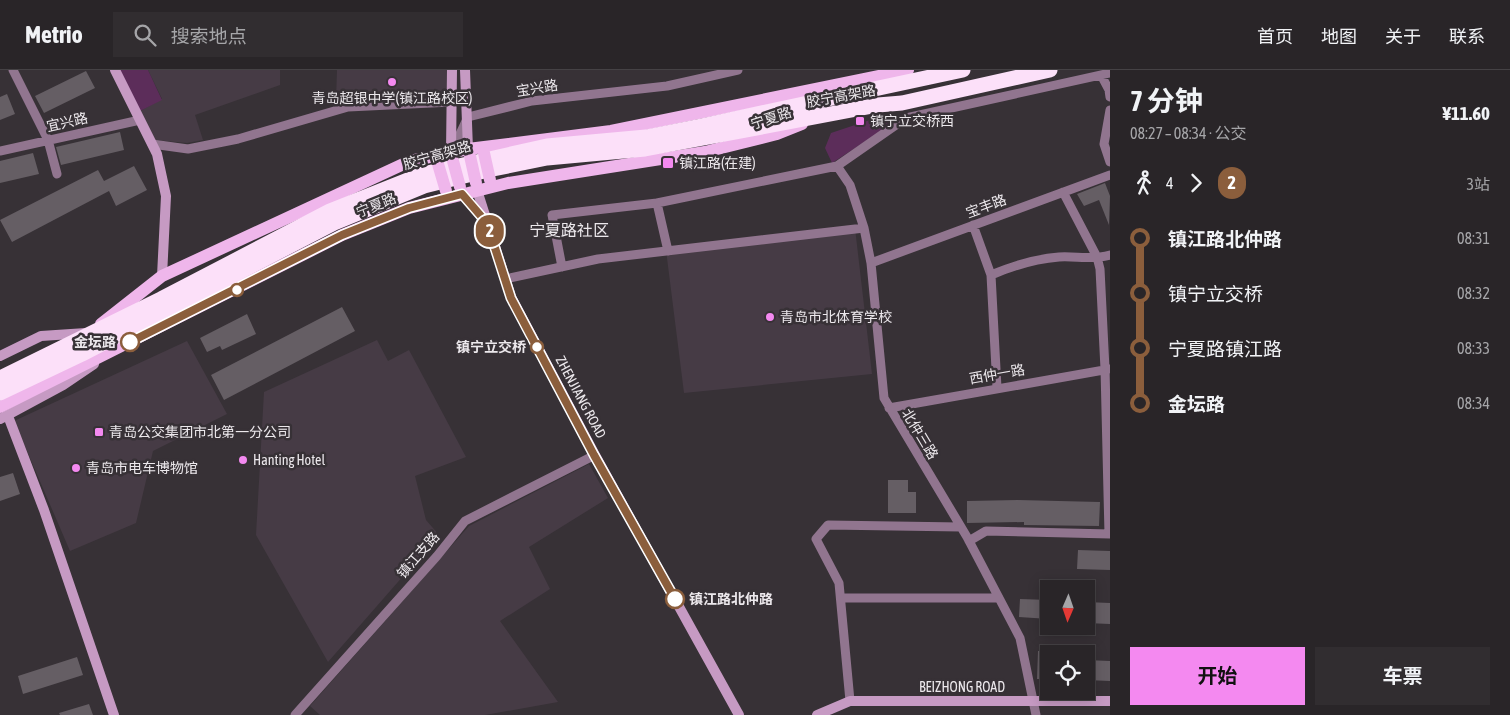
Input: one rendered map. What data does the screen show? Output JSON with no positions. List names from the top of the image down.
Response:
{
  "streets": {
    "highway": ["胶宁高架路"],
    "main road": ["宁夏路", "ZHENJIANG ROAD"],
    "street": [
      "宝兴路",
      "宜兴路",
      "宝丰路",
      "西仲一路",
      "北仲三路",
      "镇江支路",
      "BEIZHONG ROAD"
    ]
  },
  "crossings": [
    ["宝兴路", "ZHENJIANG ROAD"],
    ["胶宁高架路", "宁夏路"],
    ["宁夏路", "ZHENJIANG ROAD"],
    ["宝丰路", "北仲三路"],
    ["西仲一路", "北仲三路"],
    ["ZHENJIANG ROAD", "镇江支路"],
    ["北仲三路", "BEIZHONG ROAD"]
  ],
  "districts": ["宁夏路社区"],
  "places": {
    "other": [
      "青岛超银中学(镇江路校区)",
      "青岛市北体育学校",
      "金坛路",
      "镇宁立交桥",
      "Hanting Hotel",
      "青岛市电车博物馆",
      "镇江路北仲路"
    ],
    "transit": ["镇宁立交桥西", "镇江路(在建)", "青岛公交集团市北第一分公司"]
  },
  "lines": ["bus line 2"],
  "north": "bottom",
  "page": {
    "header": "Metrio",
    "search": "搜索地点",
    "nav": [
      "首页",
      "地图",
      "关于",
      "联系"
    ],
    "on_map": "2",
    "heading": ["7 分钟", "08:27 – 08:34 · 公交", "¥11.60"],
    "legs": ["4", "2", "3站"],
    "list": [
      {
        "name": "镇江路北仲路",
        "value": "08:31"
      },
      {
        "name": "镇宁立交桥",
        "value": "08:32"
      },
      {
        "name": "宁夏路镇江路",
        "value": "08:33"
      },
      {
        "name": "金坛路",
        "value": "08:34"
      }
    ],
    "buttons": ["开始", "车票"]
  }
}
